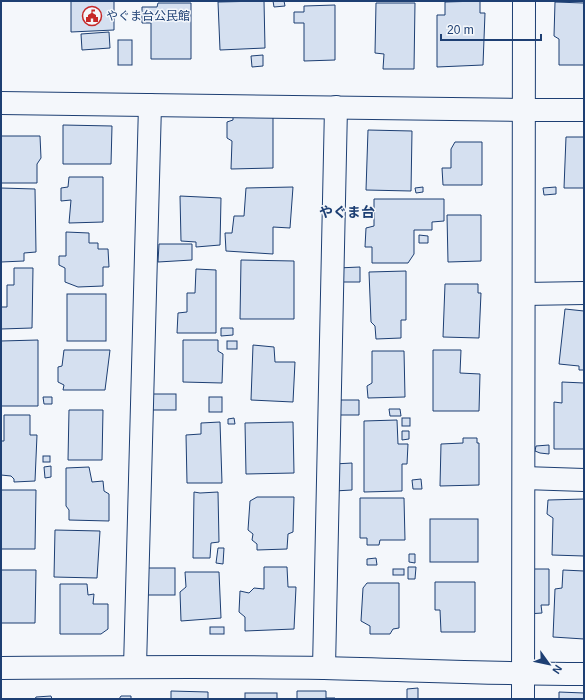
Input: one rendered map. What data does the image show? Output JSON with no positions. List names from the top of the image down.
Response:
{
  "districts": ["やぐま台"],
  "places": {
    "public building": ["やぐま台公民館"]
  },
  "scale_bar": "20 m",
  "north": "bottom right"
}
